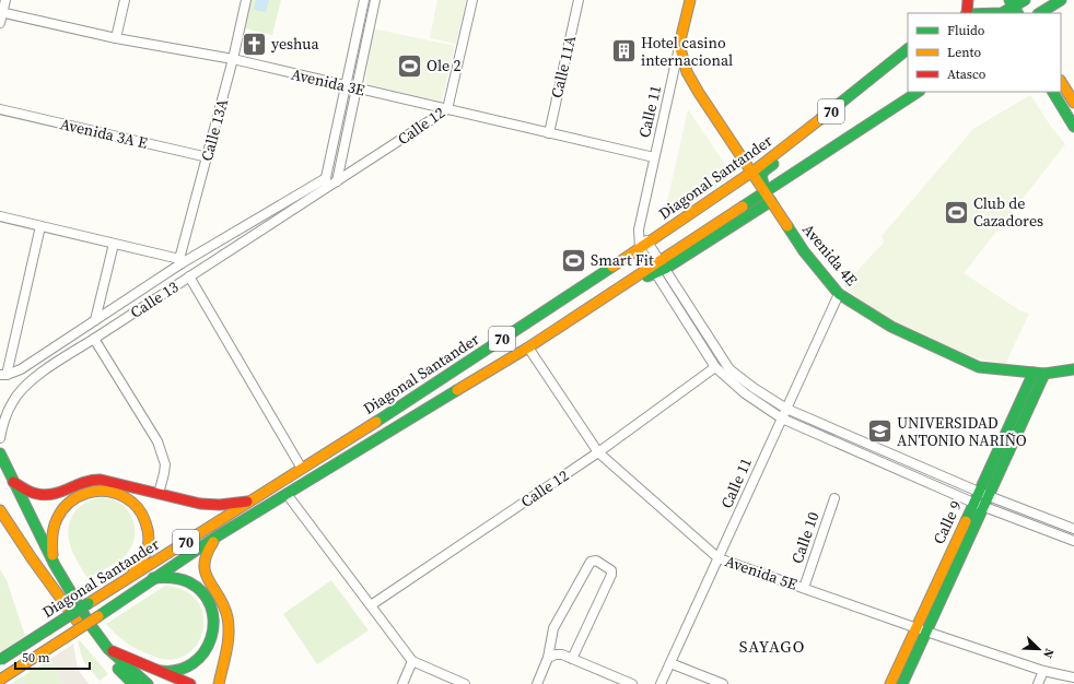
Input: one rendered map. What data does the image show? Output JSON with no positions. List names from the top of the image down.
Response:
{
  "streets": {
    "main road": [
      "Calle 11",
      "70",
      "Diagonal Santander",
      "Avenida 4E",
      "Calle 9"
    ],
    "street": [
      "Calle 11A",
      "Avenida 3E",
      "Calle 12",
      "Calle 13A",
      "Avenida 3A E",
      "Calle 13",
      "Calle 10",
      "Avenida 5E"
    ]
  },
  "crossings": [
    ["Calle 11A", "Avenida 3E"],
    ["Avenida 3E", "Calle 11"],
    ["Avenida 3E", "Calle 12"],
    ["Avenida 3E", "Calle 13A"],
    ["Calle 11", "Diagonal Santander"],
    ["Calle 11", "Avenida 4E"],
    ["Calle 11", "Avenida 5E"],
    ["70", "Diagonal Santander"],
    ["70", "Avenida 4E"],
    ["Calle 12", "Calle 13"],
    ["Calle 12", "Avenida 5E"],
    ["Calle 13A", "Avenida 3A E"],
    ["Calle 13A", "Calle 13"],
    ["Diagonal Santander", "Avenida 4E"],
    ["Diagonal Santander", "Avenida 5E"],
    ["Avenida 4E", "Calle 9"],
    ["Calle 9", "Avenida 5E"],
    ["Calle 10", "Avenida 5E"]
  ],
  "districts": ["SAYAGO"],
  "places": {
    "church": ["yeshua"],
    "building": ["Hotel casino internacional"],
    "sports": ["Ole 2", "Club de Cazadores", "Smart Fit"],
    "school or university": ["UNIVERSIDAD ANTONIO NARIÑO"]
  },
  "legend": ["Fluido", "Lento", "Atasco"],
  "scale_bar": "50 m",
  "north": "bottom right"
}
